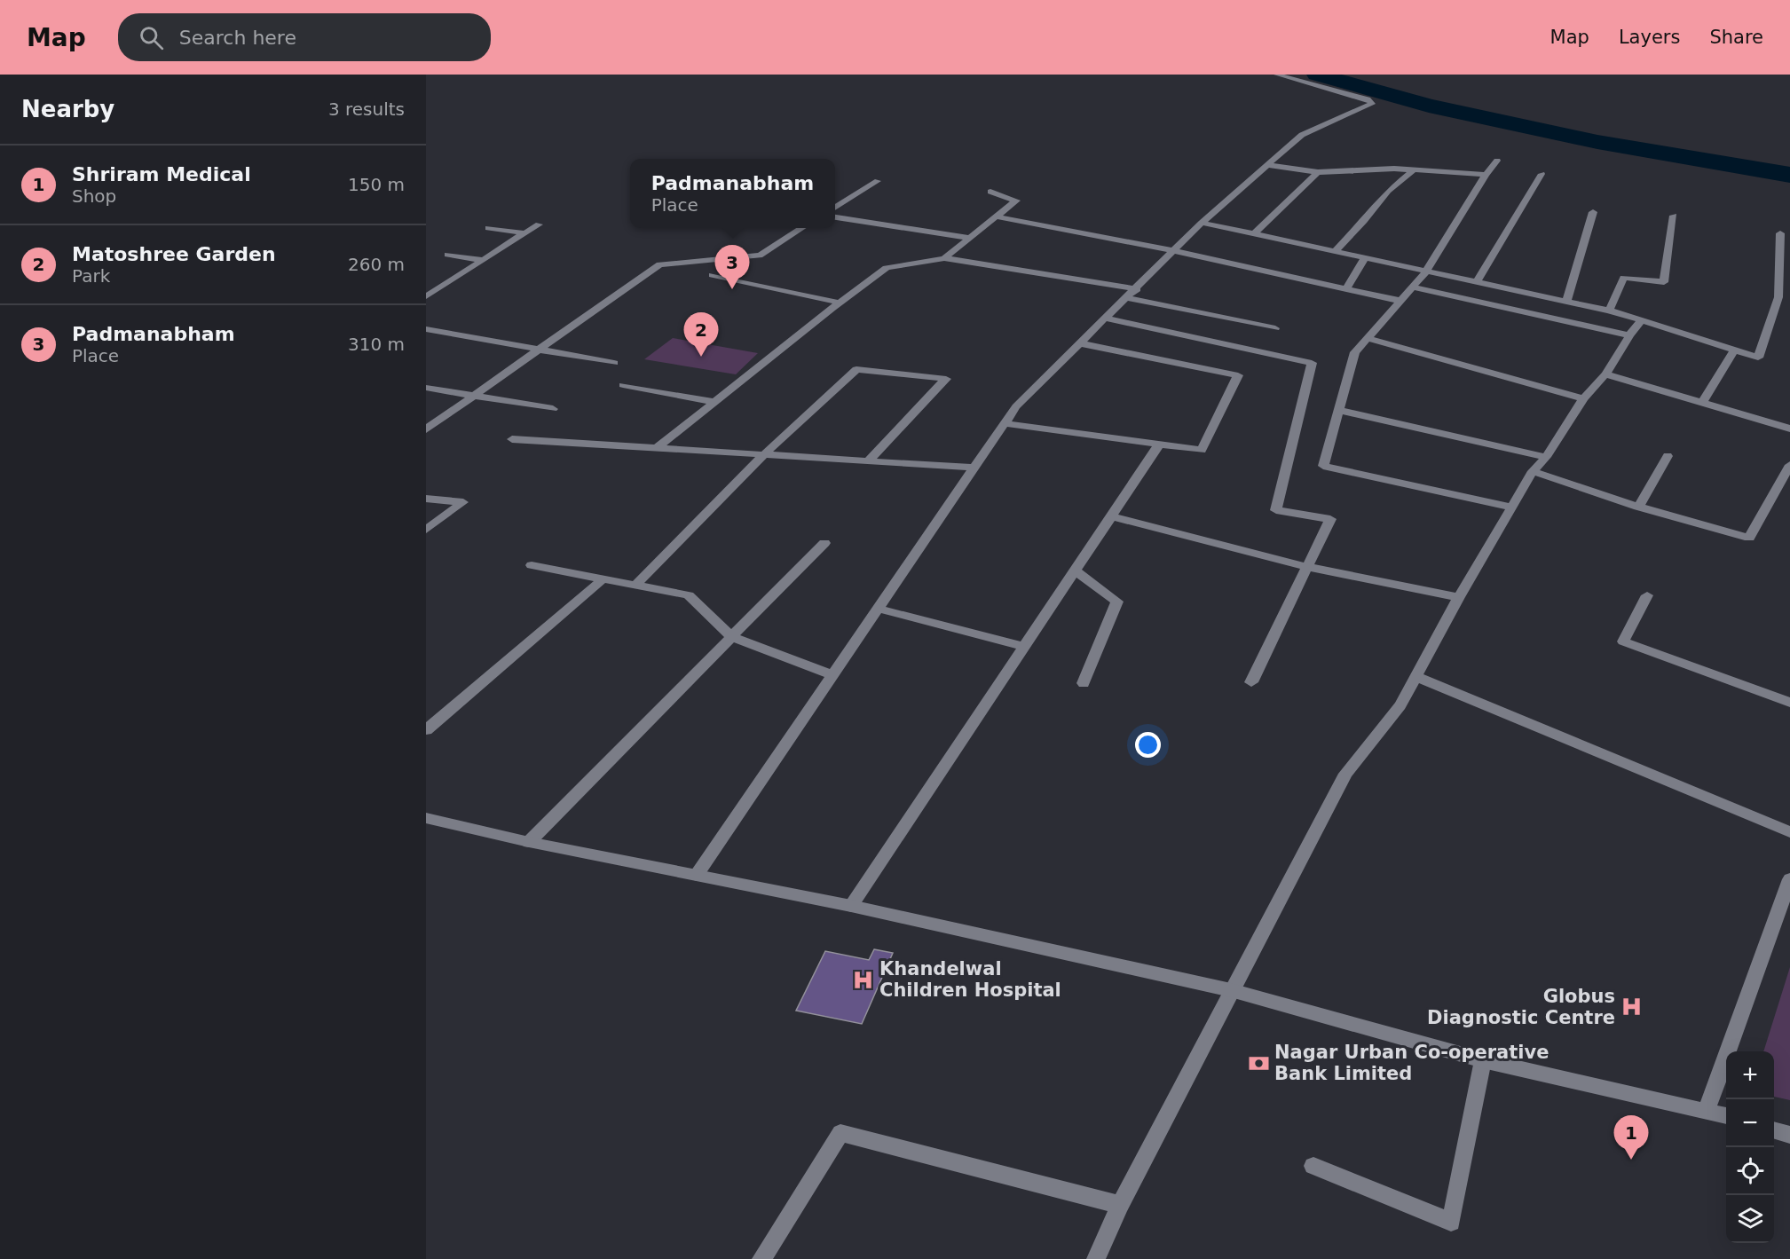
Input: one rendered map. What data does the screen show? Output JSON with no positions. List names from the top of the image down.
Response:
{
  "places": {
    "hospital": ["Khandelwal Children Hospital", "Globus Diagnostic Centre"],
    "bank": ["Nagar Urban Co-operative Bank Limited"]
  },
  "page": {
    "header": "Map",
    "search": "Search here",
    "nav": ["Map", "Layers", "Share"],
    "heading": ["Nearby", "3 results"],
    "list": [
      {
        "mark": "1",
        "name": "Shriram Medical",
        "note": "Shop",
        "value": "150 m"
      },
      {
        "mark": "2",
        "name": "Matoshree Garden",
        "note": "Park",
        "value": "260 m"
      },
      {
        "mark": "3",
        "name": "Padmanabham",
        "note": "Place",
        "value": "310 m"
      }
    ],
    "popup": ["Padmanabham", "Place"],
    "pins": ["3", "2", "1"],
    "map_buttons": ["+", "−"]
  }
}
